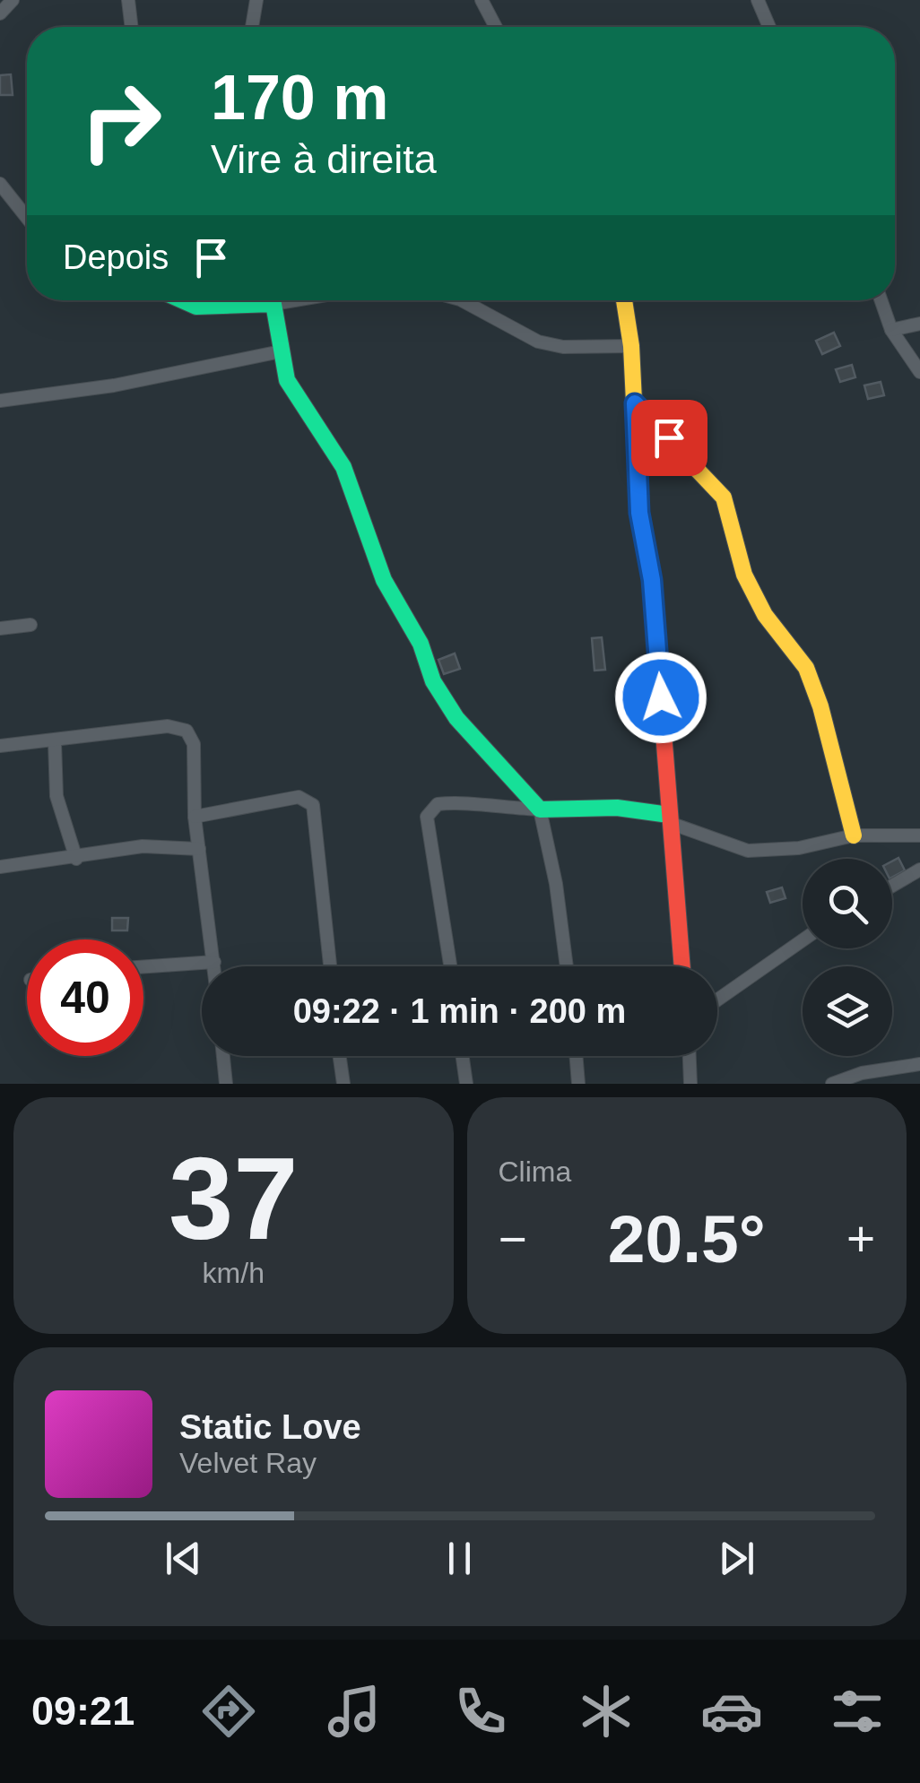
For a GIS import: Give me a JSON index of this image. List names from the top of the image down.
{
  "page": {
    "turn": ["170 m", "Vire à direita"],
    "then": "Depois",
    "limit": "40",
    "trip": "09:22 · 1 min · 200 m",
    "tile": [
      ["37", "km/h"],
      "Clima"
    ],
    "heat": ["−", "20.5°", "+"],
    "song": ["Static Love", "Velvet Ray"],
    "tabs": "09:21"
  }
}
